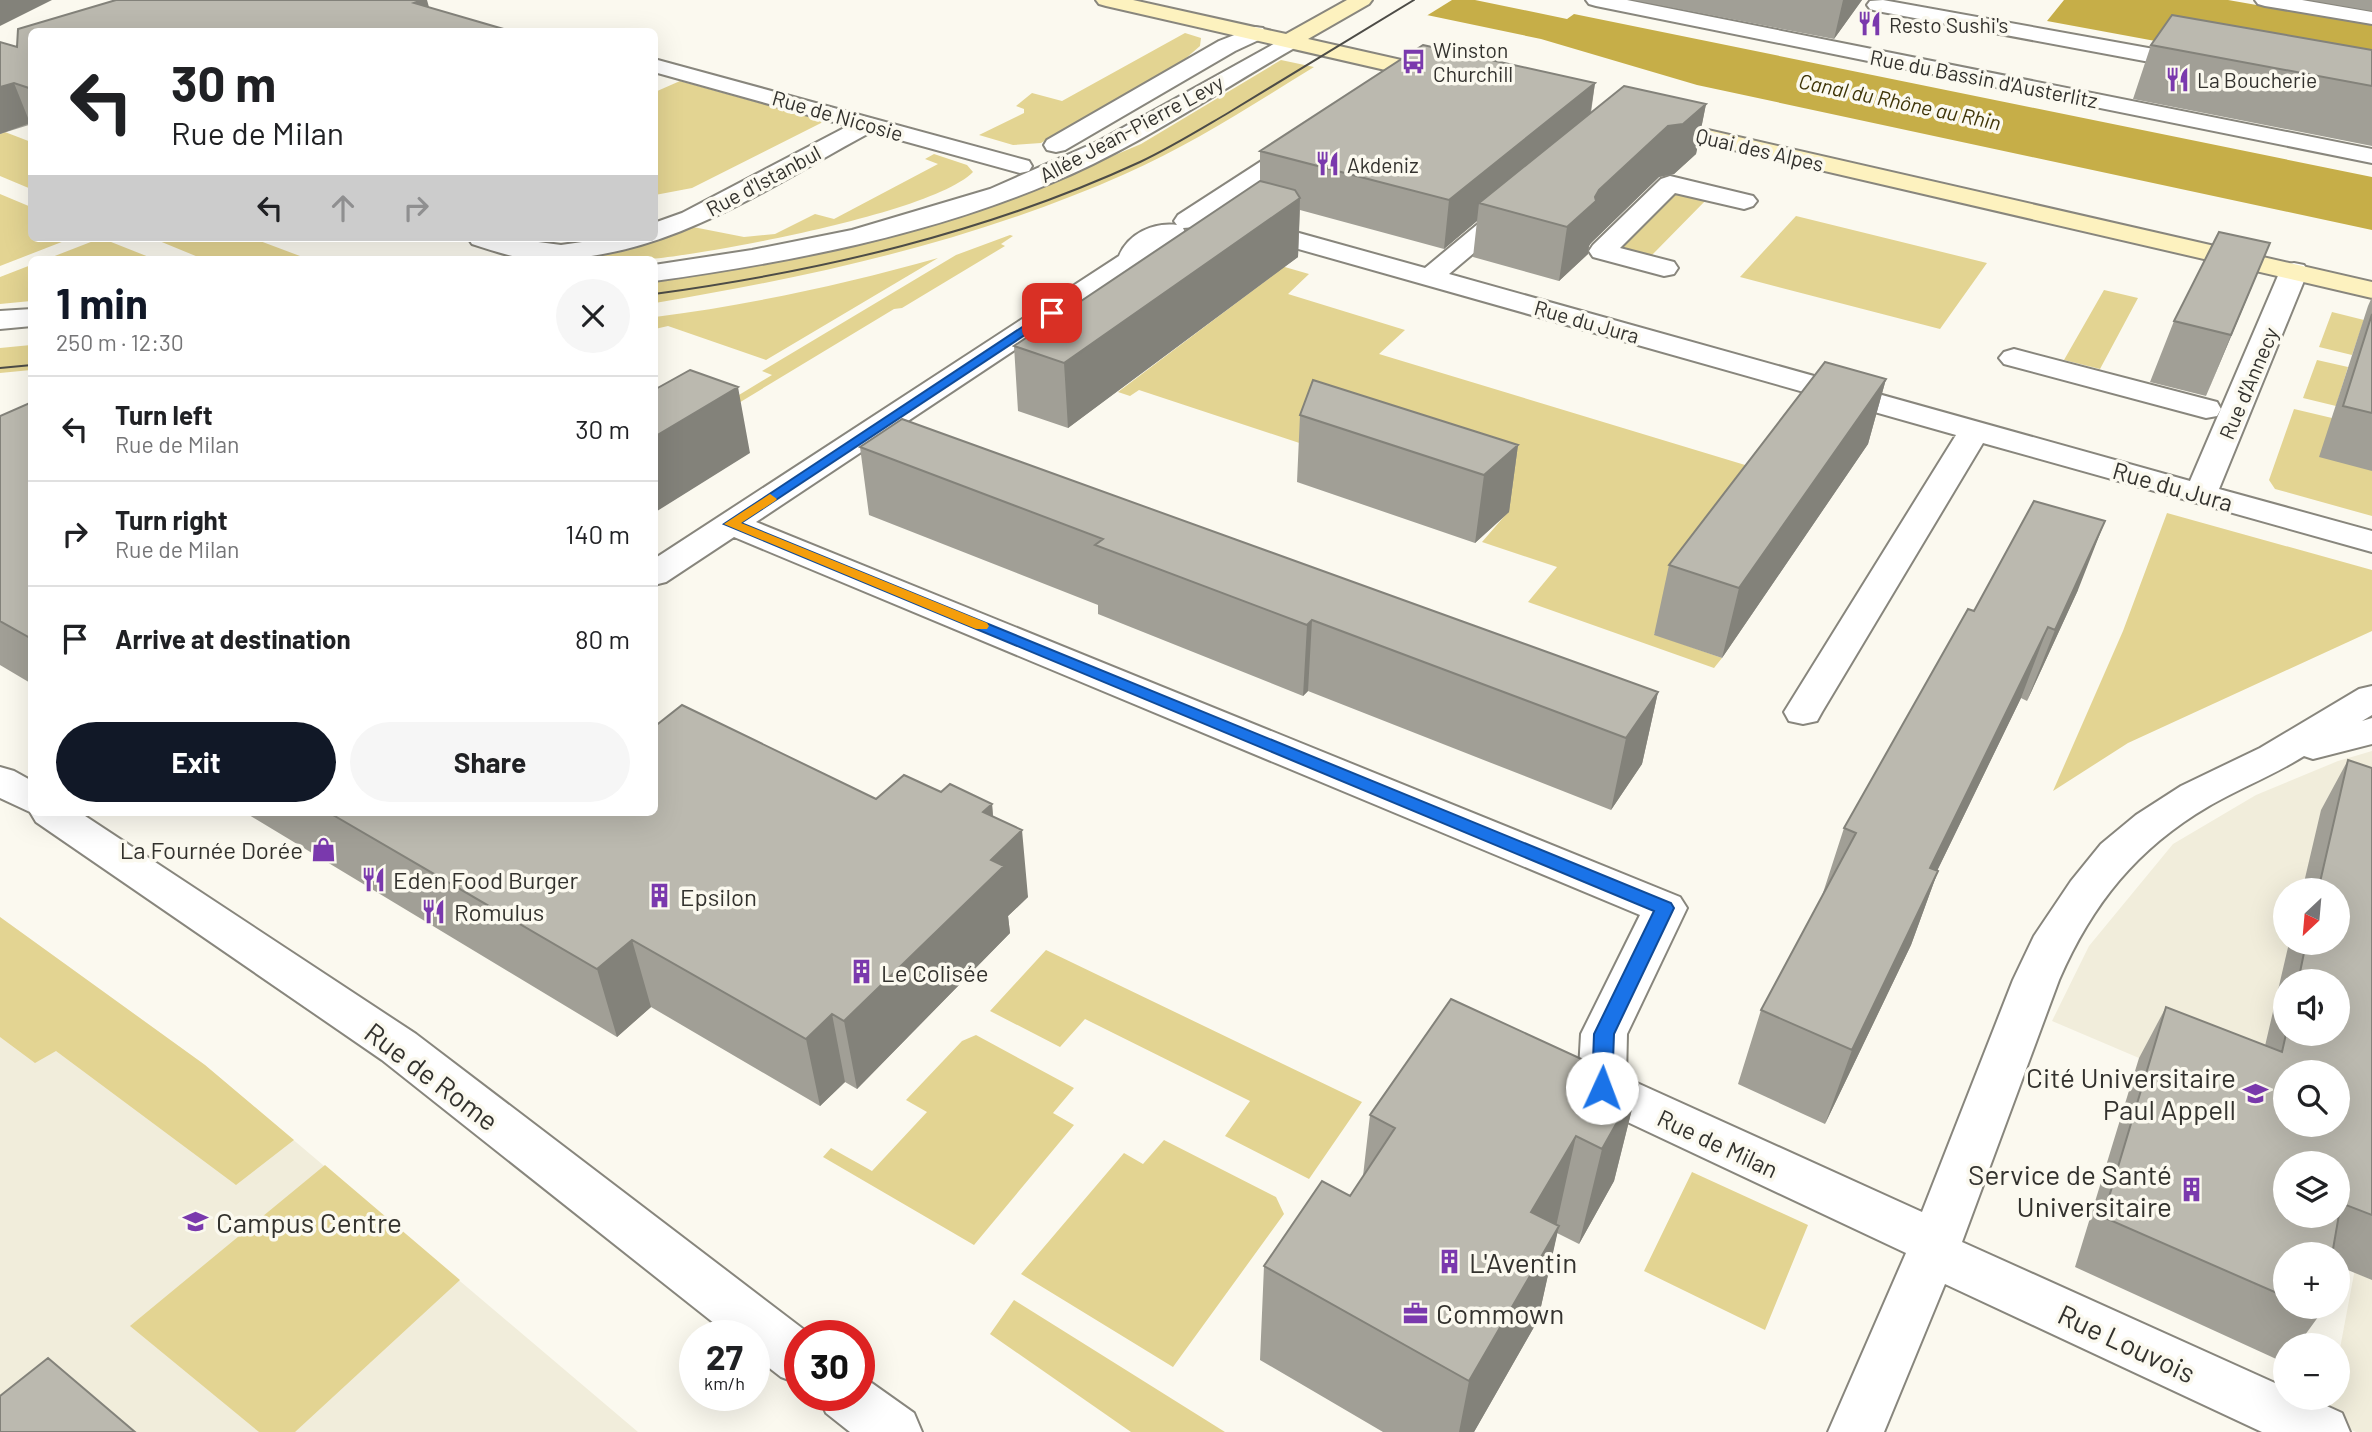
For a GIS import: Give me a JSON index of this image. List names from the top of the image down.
{
  "streets": {
    "main road": ["Quai des Alpes"],
    "street": [
      "Rue du Bassin d'Austerlitz",
      "Rue de Nicosie",
      "Allée Jean-Pierre Levy",
      "Rue d'Istanbul",
      "Rue du Jura",
      "Rue d'Annecy",
      "Rue de Rome",
      "Rue de Milan",
      "Rue Louvois"
    ]
  },
  "crossings": [
    ["Rue de Nicosie", "Allée Jean-Pierre Levy"],
    ["Rue de Nicosie", "Rue d'Istanbul"],
    ["Quai des Alpes", "Rue d'Annecy"],
    ["Rue du Jura", "Rue d'Annecy"],
    ["Rue de Milan", "Rue Louvois"]
  ],
  "water": ["Canal du Rhône au Rhin"],
  "places": {
    "restaurant": [
      "Resto Sushi's",
      "La Boucherie",
      "Akdeniz",
      "Eden Food Burger",
      "Romulus"
    ],
    "bus stop": ["Winston Churchill"],
    "shop": ["La Fournée Dorée"],
    "building": [
      "Epsilon",
      "Le Colisée",
      "Service de Santé Universitaire",
      "L'Aventin"
    ],
    "school or university": ["Cité Universitaire Paul Appell", "Campus Centre"],
    "office": ["Commown"]
  },
  "north": "bottom left",
  "page": {
    "turn": ["30 m", "Rue de Milan"],
    "heading": ["1 min", "250 m · 12:30"],
    "list": [
      {
        "name": "Turn left",
        "note": "Rue de Milan",
        "value": "30 m"
      },
      {
        "name": "Turn right",
        "note": "Rue de Milan",
        "value": "140 m"
      },
      {
        "name": "Arrive at destination",
        "value": "80 m"
      }
    ],
    "buttons": ["Exit", "Share"],
    "map_buttons": ["+", "−"],
    "speed": "27 km/h",
    "limit": "30"
  }
}
